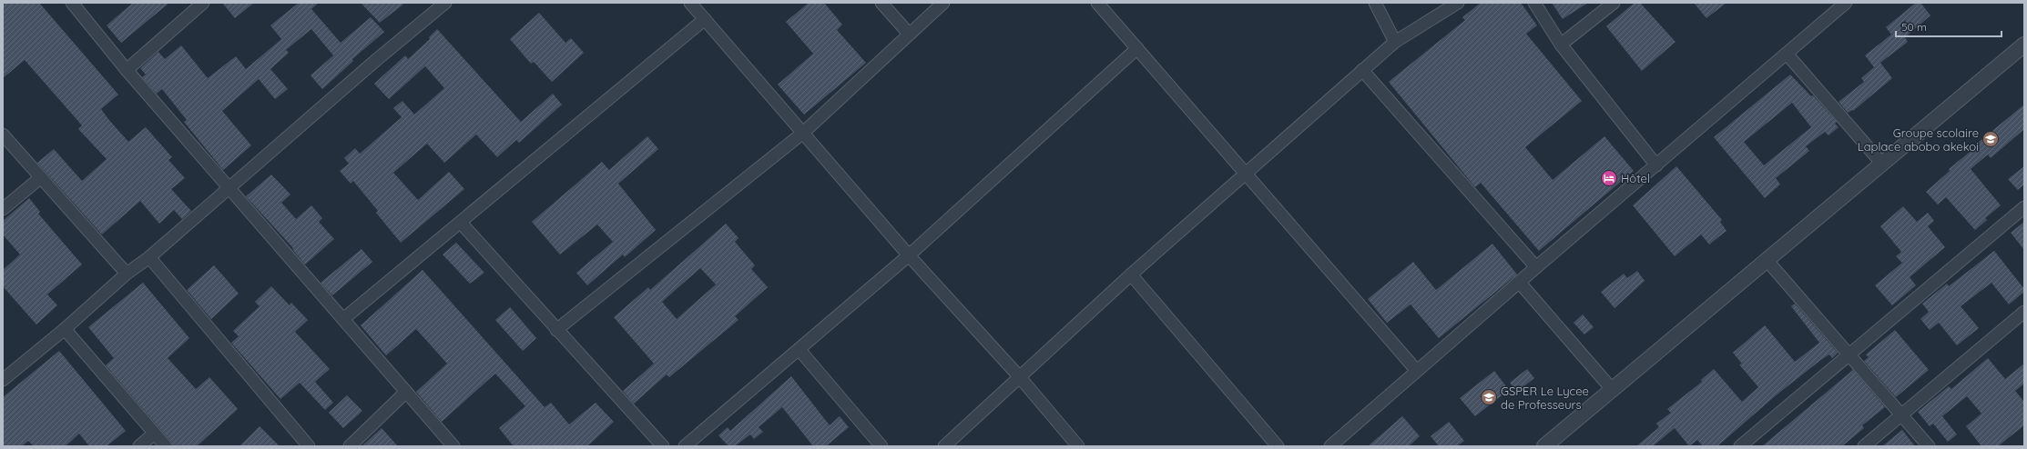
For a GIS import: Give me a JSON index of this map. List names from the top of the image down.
{
  "places": {
    "school or university": ["Groupe scolaire Laplace abobo akekoi", "GSPER Le Lycee de Professeurs"],
    "hotel": ["Hôtel"]
  },
  "scale_bar": "50 m"
}
